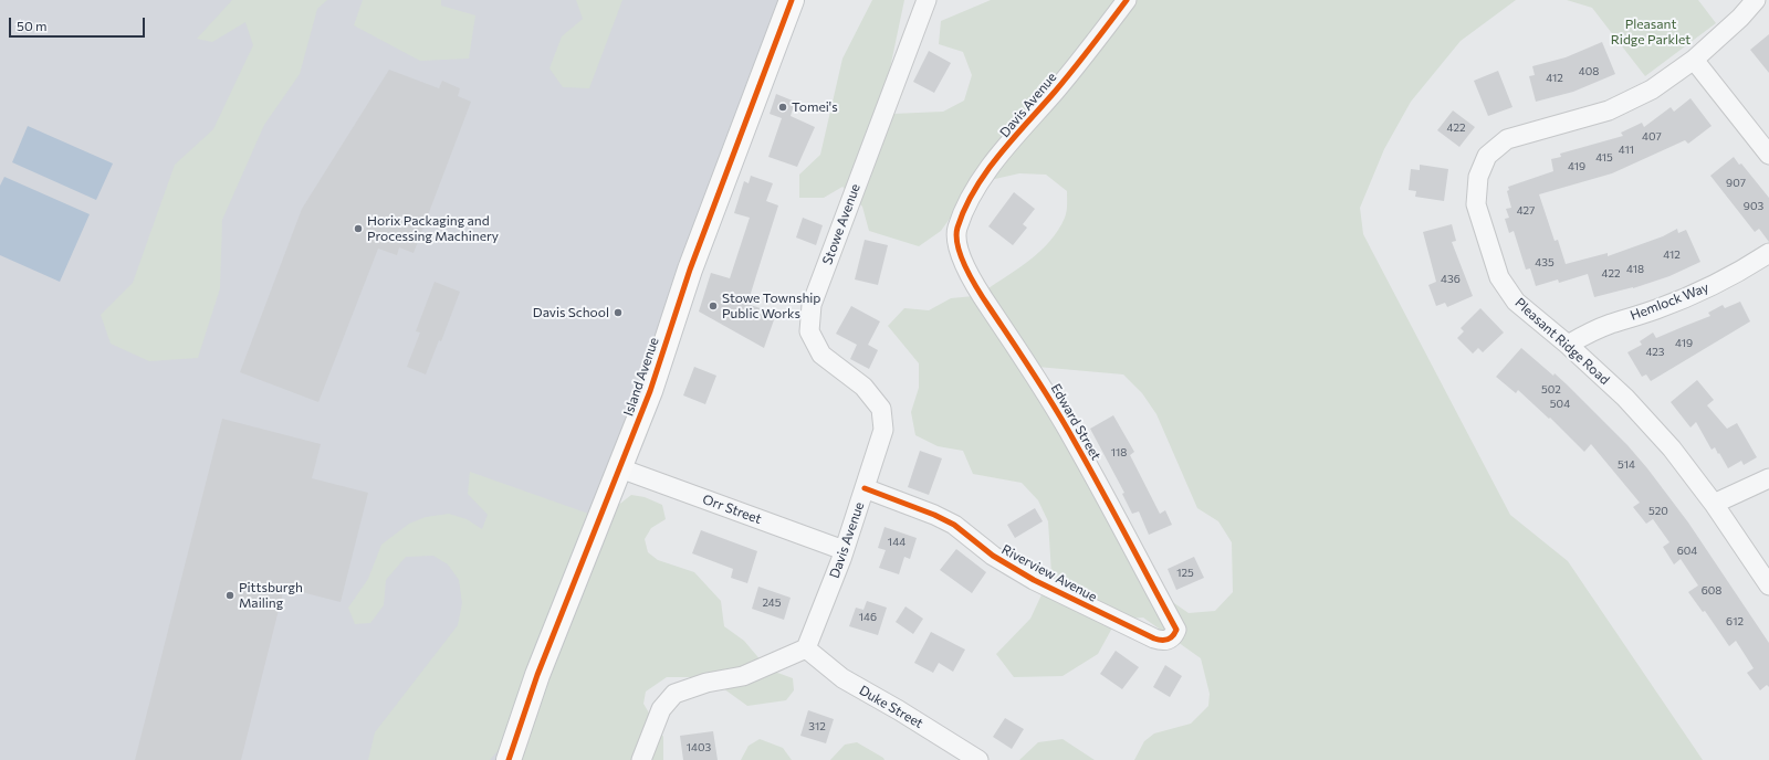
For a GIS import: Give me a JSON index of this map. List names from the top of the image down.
{
  "streets": {
    "main road": ["Island Avenue"],
    "street": [
      "Davis Avenue",
      "Stowe Avenue",
      "Hemlock Way",
      "Pleasant Ridge Road",
      "Edward Street",
      "Orr Street",
      "Riverview Avenue",
      "Duke Street"
    ]
  },
  "crossings": [
    ["Davis Avenue", "Stowe Avenue"],
    ["Davis Avenue", "Edward Street"],
    ["Davis Avenue", "Orr Street"],
    ["Davis Avenue", "Riverview Avenue"],
    ["Davis Avenue", "Duke Street"],
    ["Hemlock Way", "Pleasant Ridge Road"],
    ["Island Avenue", "Orr Street"],
    ["Edward Street", "Riverview Avenue"]
  ],
  "parks": ["Pleasant Ridge Parklet"],
  "places": [
    "Tomei's",
    "Horix Packaging and Processing Machinery",
    "Stowe Township Public Works",
    "Davis School",
    "Pittsburgh Mailing"
  ],
  "house_numbers": [
    "408",
    "412",
    "422",
    "407",
    "411",
    "415",
    "419",
    "907",
    "903",
    "427",
    "412",
    "435",
    "418",
    "422",
    "436",
    "419",
    "423",
    "502",
    "504",
    "118",
    "514",
    "520",
    "144",
    "604",
    "125",
    "608",
    "245",
    "146",
    "612",
    "312",
    "1403"
  ],
  "scale_bar": "50 m"
}
